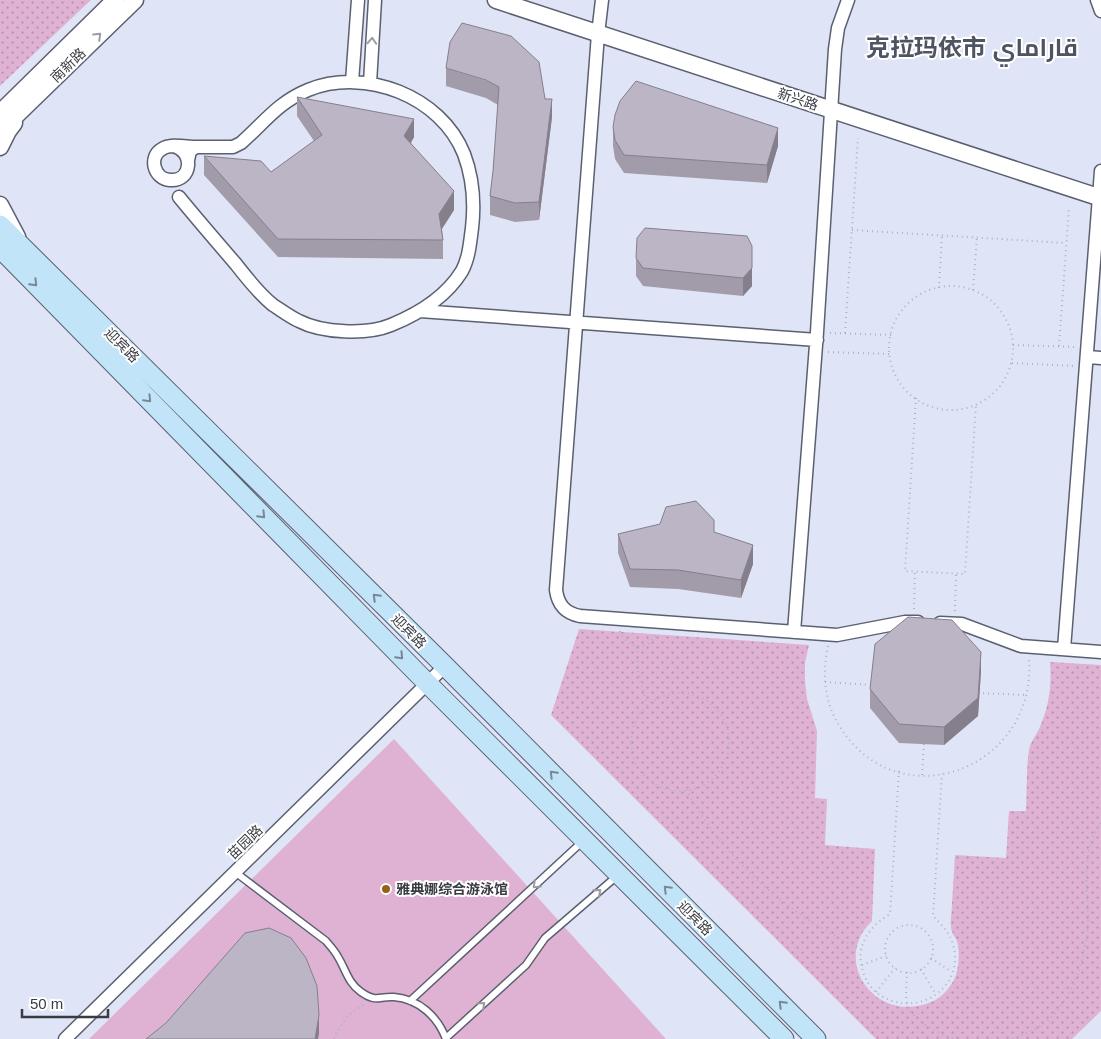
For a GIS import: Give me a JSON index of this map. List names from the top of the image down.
{
  "streets": {
    "main road": ["迎宾路"],
    "street": ["南新路", "新兴路", "苗园路"]
  },
  "crossings": [
    ["迎宾路", "苗园路"]
  ],
  "districts": ["克拉玛依市 قاراماي"],
  "places": ["雅典娜综合游泳馆"],
  "scale_bar": "50 m"
}
